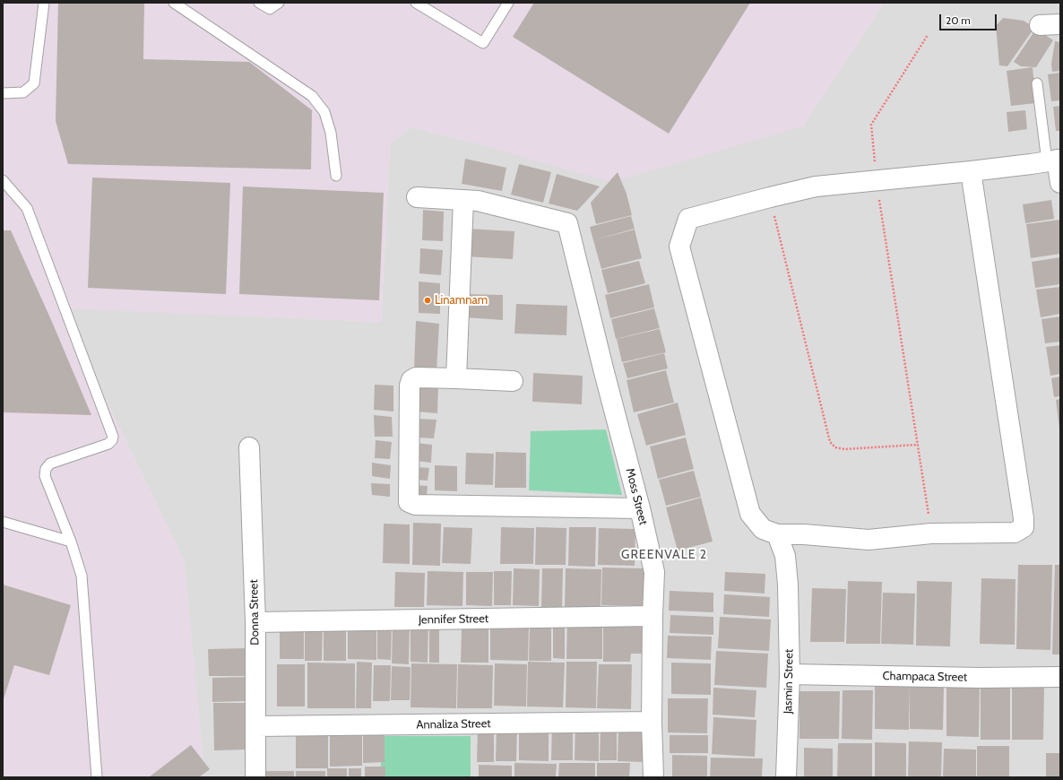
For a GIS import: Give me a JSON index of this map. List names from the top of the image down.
{
  "streets": {
    "street": [
      "Moss Street",
      "Donna Street",
      "Jennifer Street",
      "Champaca Street",
      "Jasmin Street",
      "Annaliza Street"
    ]
  },
  "crossings": [
    ["Moss Street", "Jennifer Street"],
    ["Moss Street", "Annaliza Street"],
    ["Donna Street", "Jennifer Street"],
    ["Donna Street", "Annaliza Street"],
    ["Champaca Street", "Jasmin Street"]
  ],
  "districts": ["GREENVALE 2"],
  "places": ["Linamnam"],
  "scale_bar": "20 m"
}
